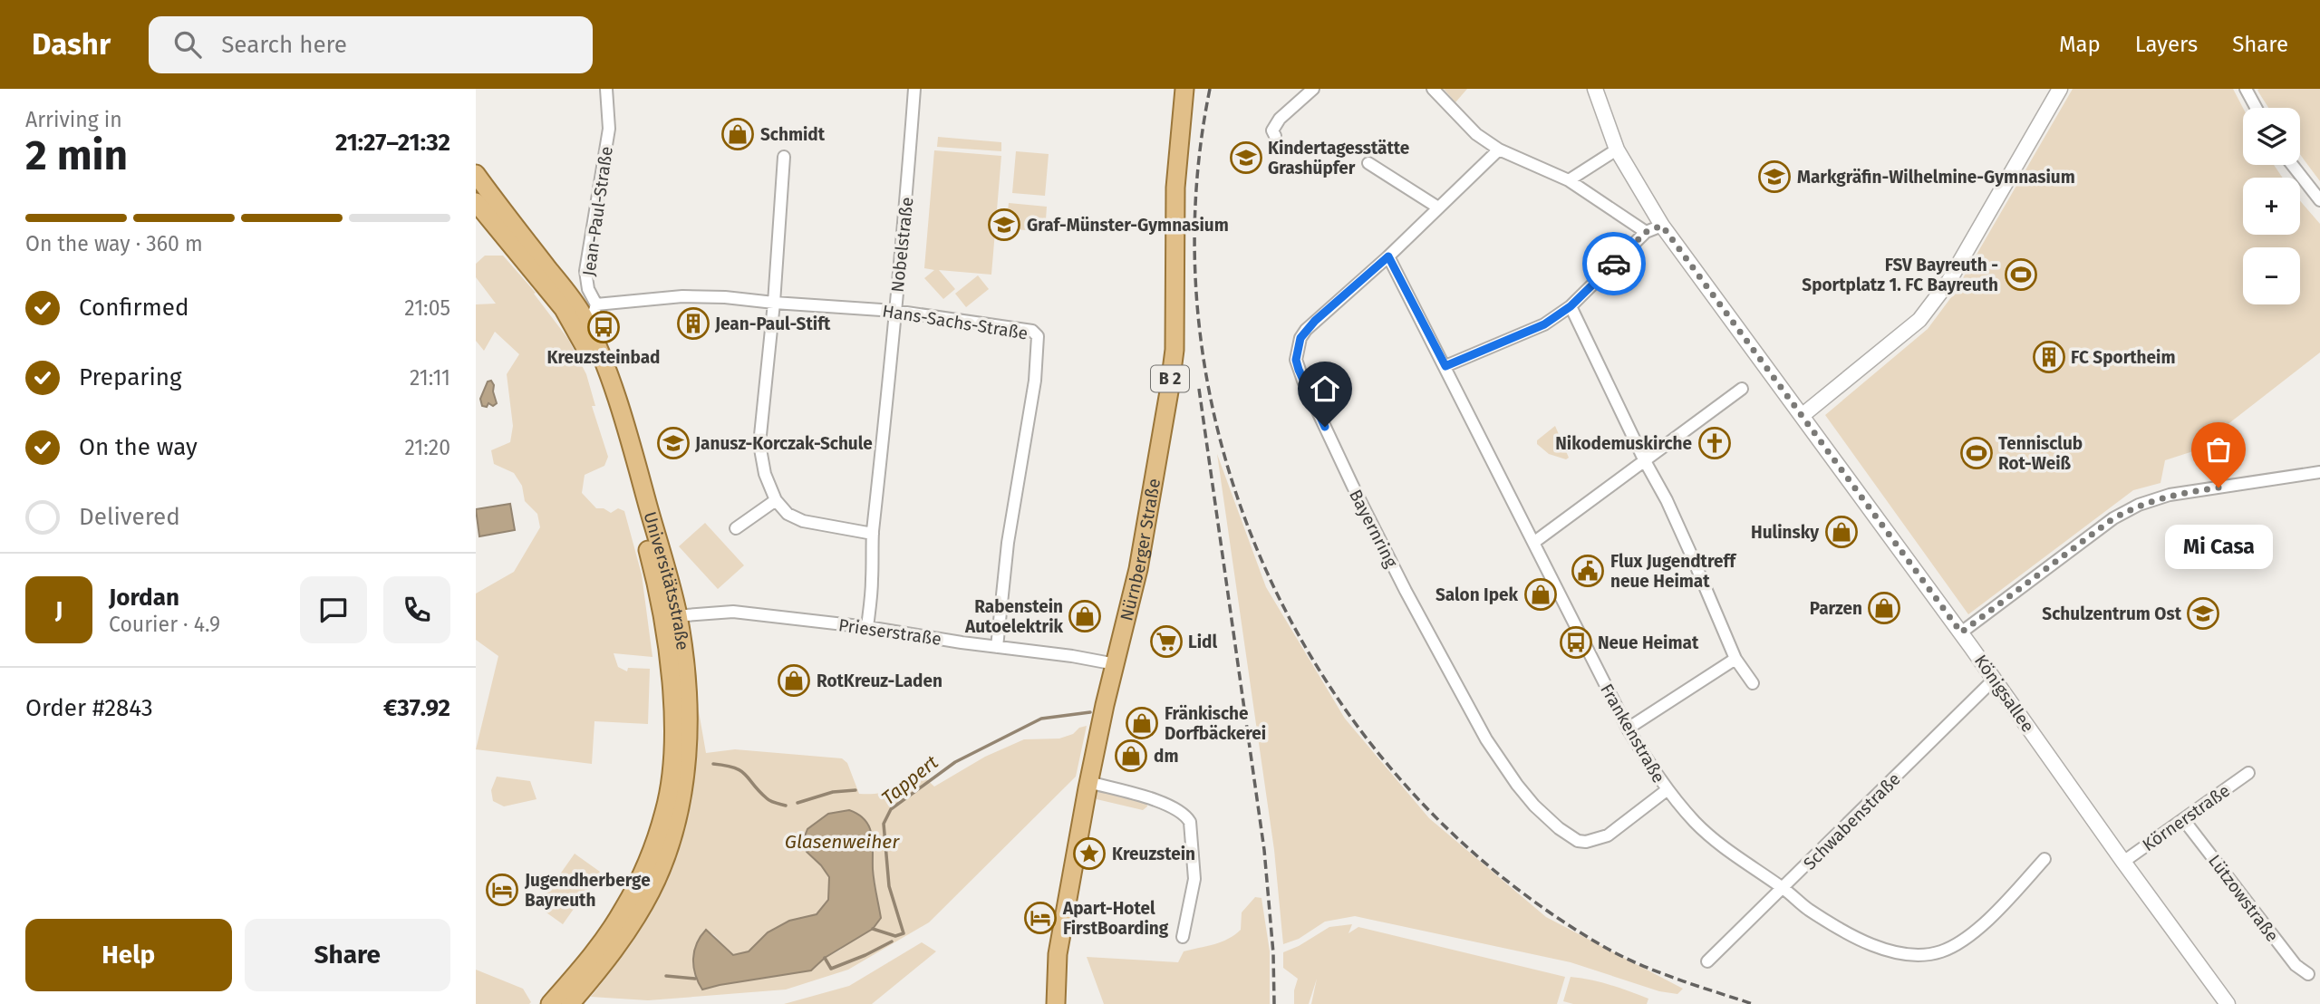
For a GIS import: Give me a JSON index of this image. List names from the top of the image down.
{
  "streets": {
    "main road": [
      "B 2",
      "Nürnberger Straße",
      "Universitätsstraße",
      "Königsallee"
    ],
    "street": [
      "Jean-Paul-Straße",
      "Nobelstraße",
      "Hans-Sachs-Straße",
      "Bayernring",
      "Prieserstraße",
      "Frankenstraße",
      "Körnerstraße",
      "Schwabenstraße",
      "Lützowstraße"
    ]
  },
  "crossings": [
    ["Jean-Paul-Straße", "Hans-Sachs-Straße"],
    ["Nobelstraße", "Hans-Sachs-Straße"],
    ["Nobelstraße", "Prieserstraße"],
    ["Hans-Sachs-Straße", "Prieserstraße"],
    ["Bayernring", "Frankenstraße"],
    ["Nürnberger Straße", "Prieserstraße"],
    ["Universitätsstraße", "Prieserstraße"],
    ["Königsallee", "Körnerstraße"],
    ["Königsallee", "Schwabenstraße"],
    ["Frankenstraße", "Schwabenstraße"],
    ["Körnerstraße", "Lützowstraße"]
  ],
  "water": ["Tappert", "Glasenweiher"],
  "places": {
    "shop": [
      "Schmidt",
      "Hulinsky",
      "Salon Ipek",
      "Parzen",
      "Rabenstein Autoelektrik",
      "RotKreuz-Laden",
      "Fränkische Dorfbäckerei",
      "dm"
    ],
    "school or university": [
      "Kindertagesstätte Grashüpfer",
      "Markgräfin-Wilhelmine-Gymnasium",
      "Graf-Münster-Gymnasium",
      "Janusz-Korczak-Schule",
      "Schulzentrum Ost"
    ],
    "sports": ["FSV Bayreuth - Sportplatz 1. FC Bayreuth", "Tennisclub Rot-Weiß"],
    "building": ["Jean-Paul-Stift", "FC Sportheim"],
    "bus stop": ["Kreuzsteinbad", "Neue Heimat"],
    "church": ["Nikodemuskirche"],
    "other": ["Mi Casa"],
    "public building": ["Flux Jugendtreff neue Heimat"],
    "supermarket": ["Lidl"],
    "place": ["Kreuzstein"],
    "hotel": ["Jugendherberge Bayreuth", "Apart-Hotel FirstBoarding"]
  },
  "page": {
    "header": "Dashr",
    "search": "Search here",
    "nav": ["Map", "Layers", "Share"],
    "heading": ["2 min", "Arriving in", "21:27–21:32"],
    "panel": [
      "Jordan",
      "Courier · 4.9",
      "Order #2843",
      "€37.92"
    ],
    "map_buttons": ["+", "−"],
    "bar": "On the way · 360 m",
    "list": [
      ["Confirmed", "21:05"],
      ["Preparing", "21:11"],
      ["On the way", "21:20"],
      "Delivered"
    ],
    "bubble": "Mi Casa",
    "round": "J",
    "buttons": ["Help", "Share"]
  }
}
